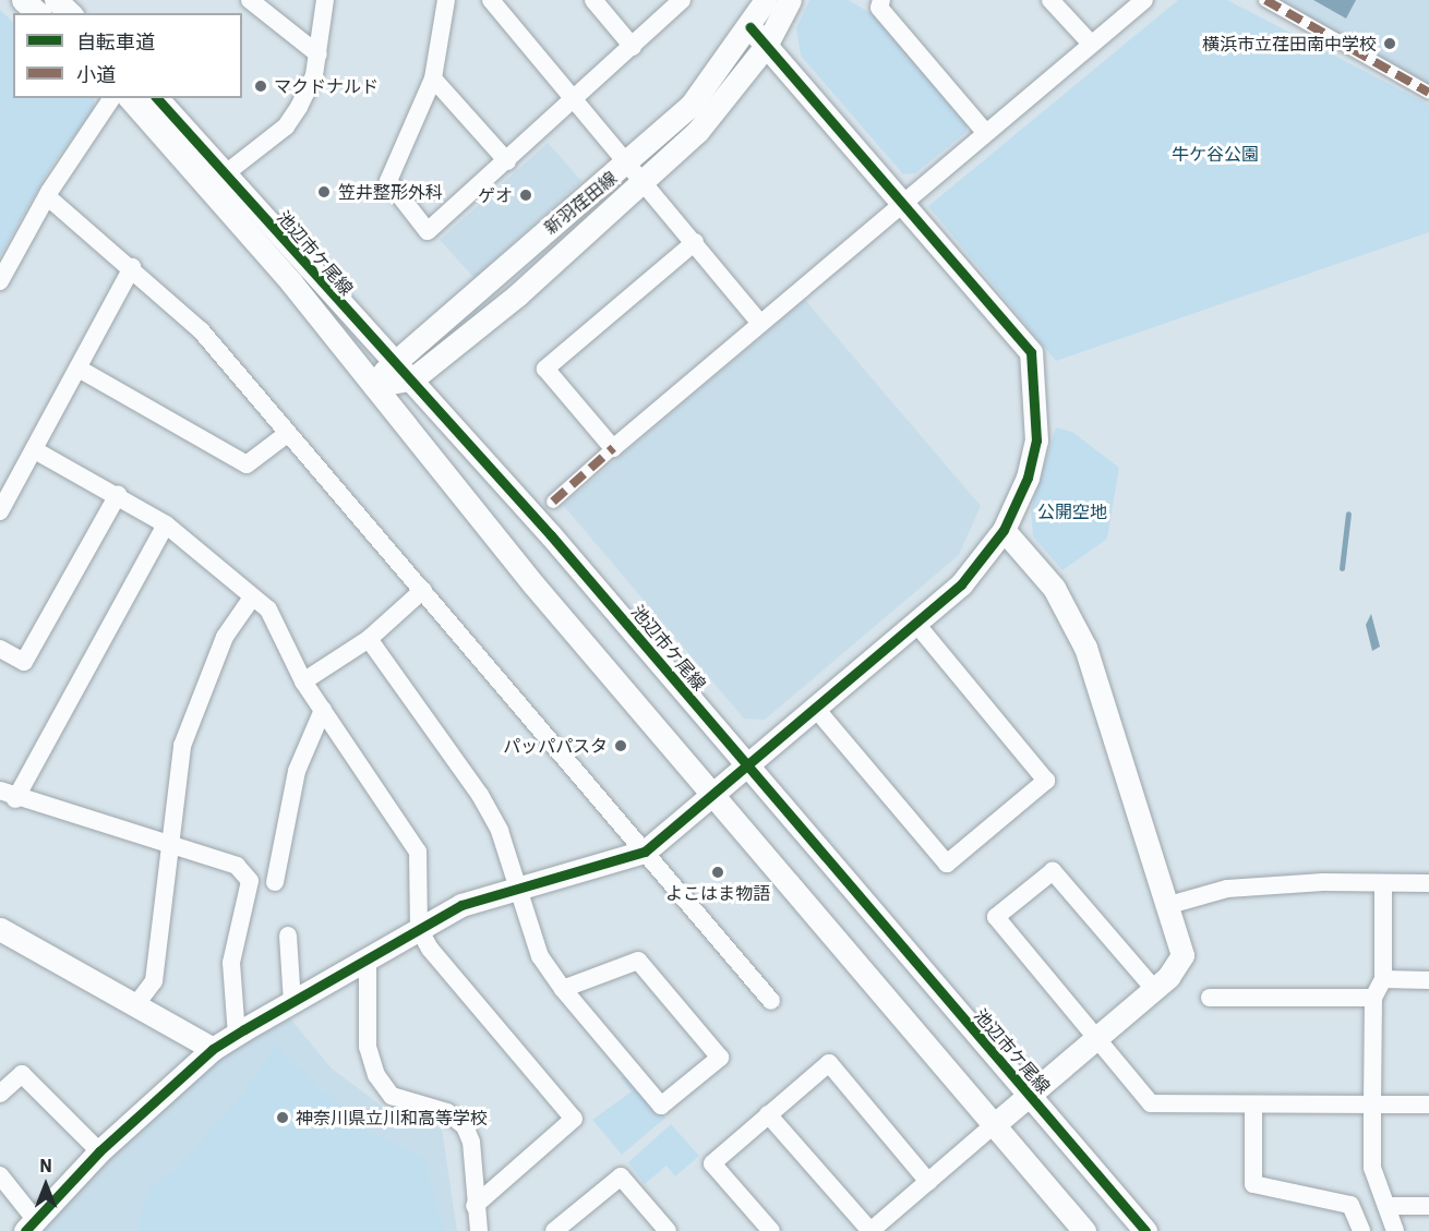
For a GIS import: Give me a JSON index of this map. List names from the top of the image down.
{
  "streets": {
    "street": ["新羽荏田線", "池辺市ケ尾線"]
  },
  "crossings": [
    ["新羽荏田線", "池辺市ケ尾線"]
  ],
  "parks": ["牛ケ谷公園", "公開空地"],
  "places": [
    "横浜市立荏田南中学校",
    "マクドナルド",
    "笠井整形外科",
    "ゲオ",
    "パッパパスタ",
    "よこはま物語",
    "神奈川県立川和高等学校"
  ],
  "legend": ["自転車道", "小道"],
  "north": "top"
}
